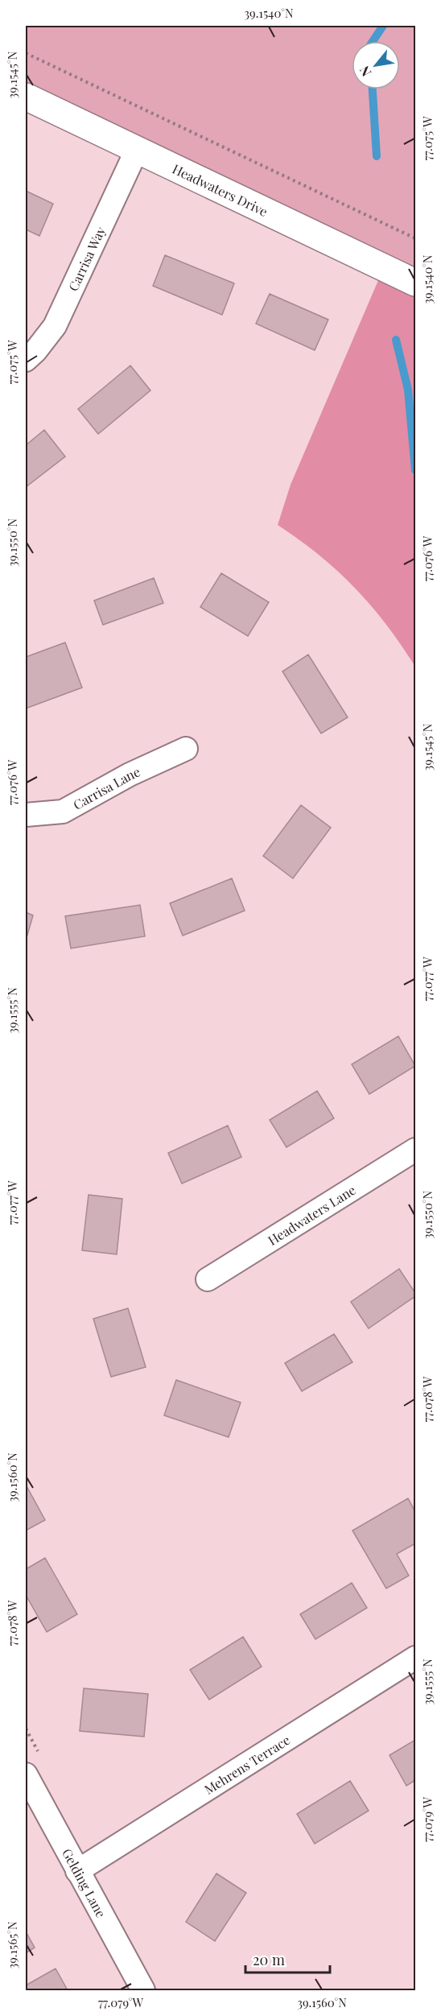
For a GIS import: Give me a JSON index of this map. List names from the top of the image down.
{
  "streets": {
    "street": [
      "Headwaters Drive",
      "Carrisa Way",
      "Carrisa Lane",
      "Headwaters Lane",
      "Mehrens Terrace",
      "Gelding Lane"
    ]
  },
  "crossings": [
    ["Headwaters Drive", "Carrisa Way"],
    ["Mehrens Terrace", "Gelding Lane"]
  ],
  "scale_bar": "20 m",
  "north": "bottom left",
  "coordinates": [
    "39.1540°N",
    "39.1545°N",
    "77.075°W",
    "39.1550°N",
    "77.076°W",
    "77.077°W",
    "39.1555°N",
    "77.078°W",
    "39.1560°N",
    "77.079°W",
    "39.1565°N"
  ]
}
